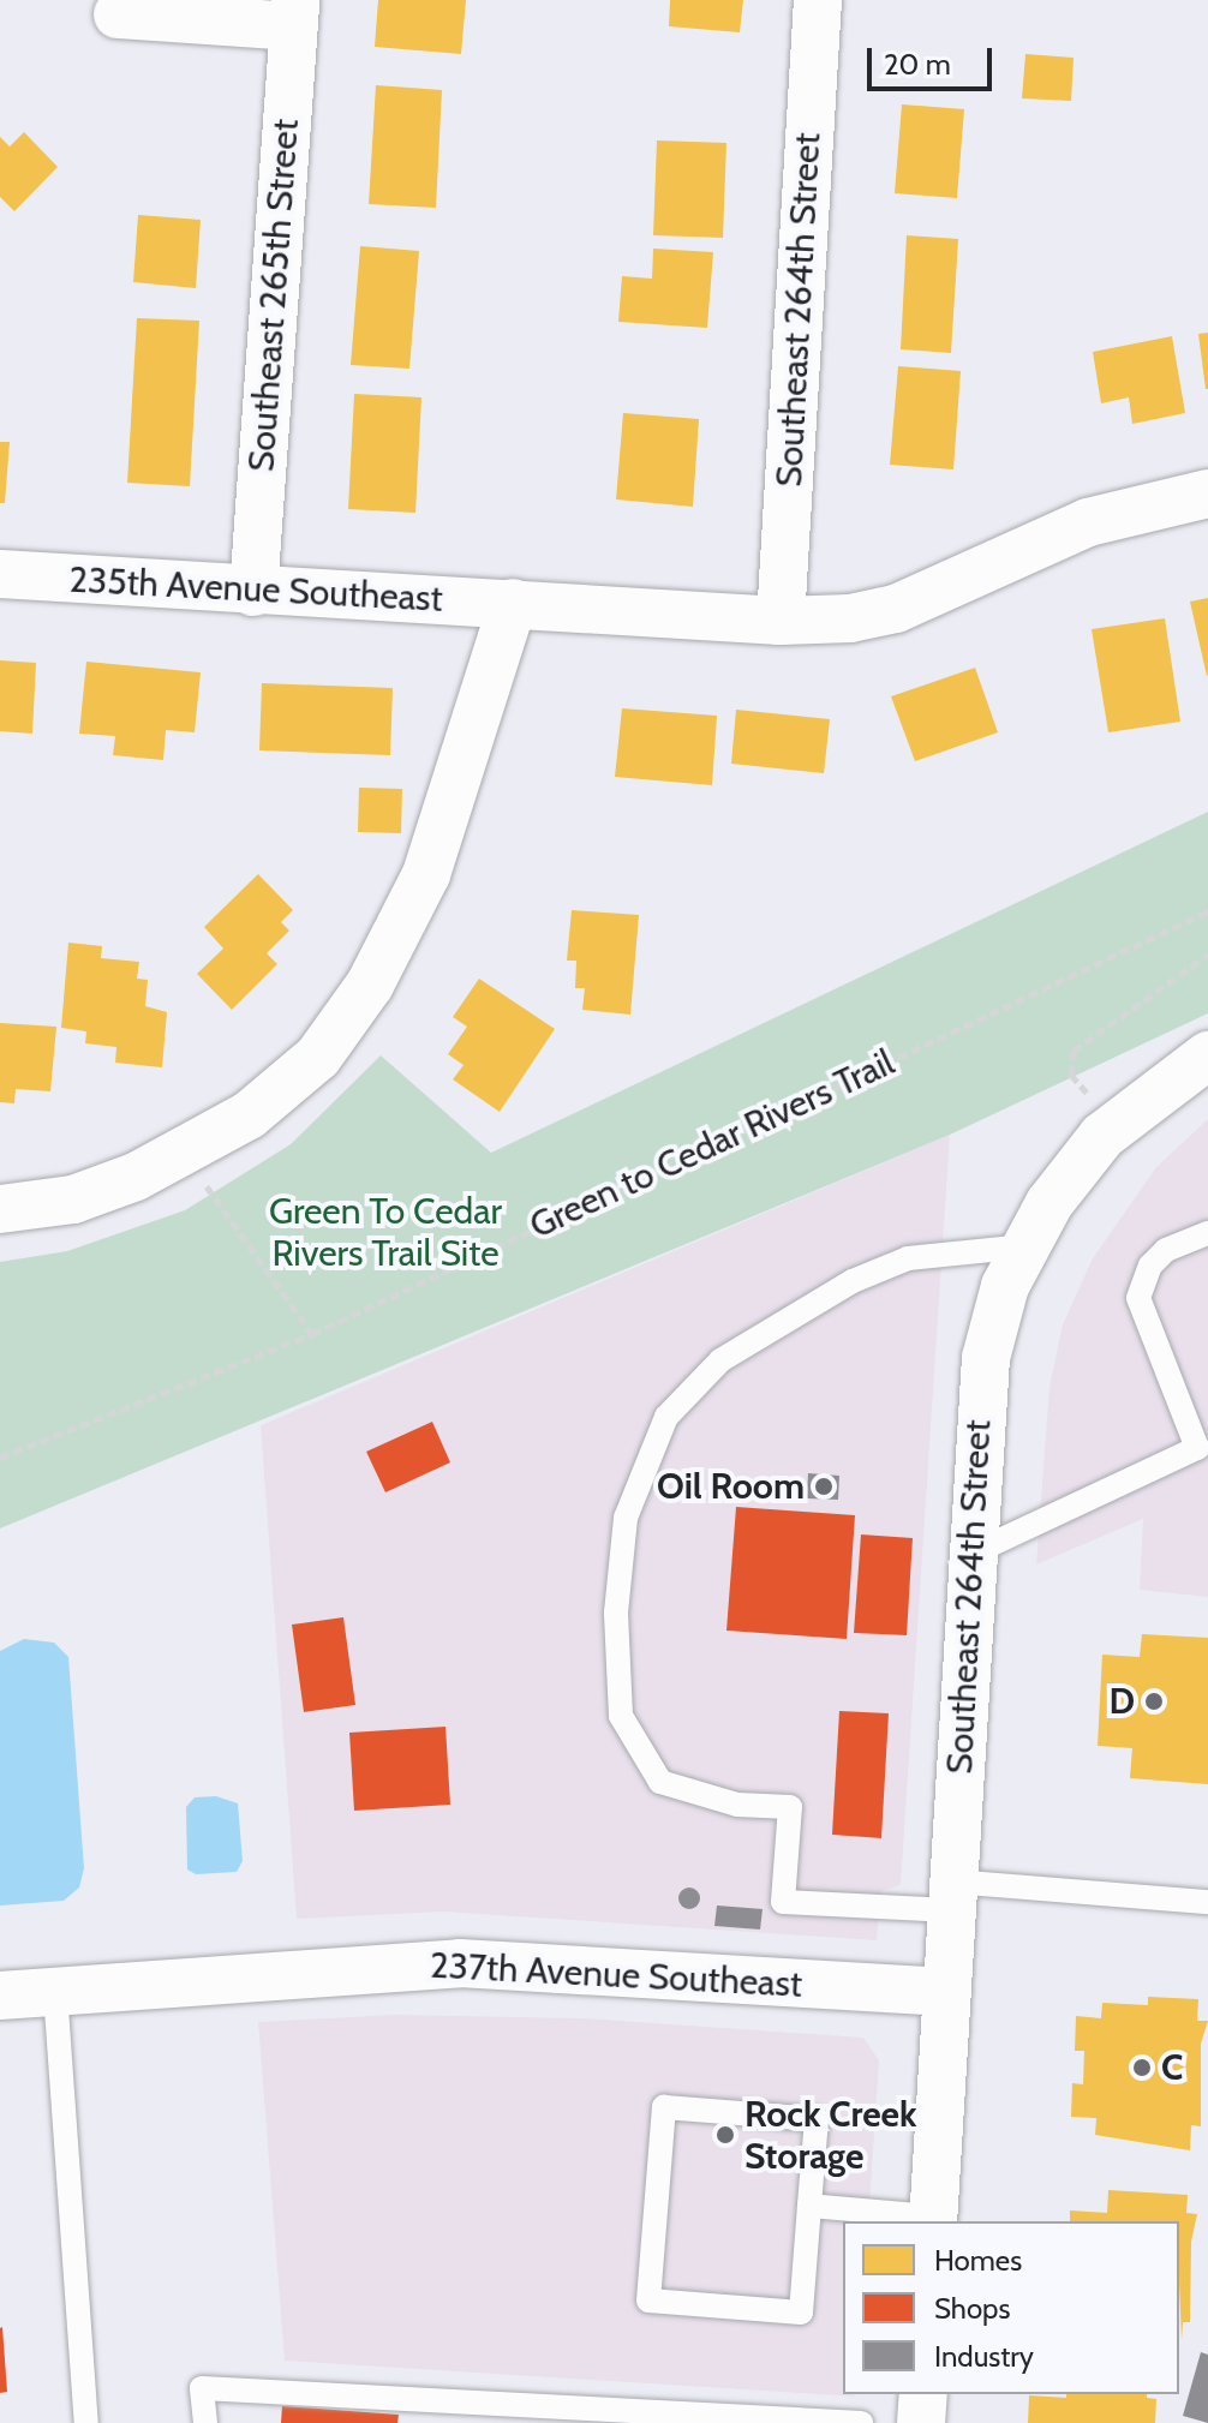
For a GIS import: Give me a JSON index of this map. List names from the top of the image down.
{
  "streets": {
    "street": [
      "Southeast 265th Street",
      "Southeast 264th Street",
      "235th Avenue Southeast",
      "237th Avenue Southeast"
    ],
    "path": ["Green to Cedar Rivers Trail"]
  },
  "crossings": [
    ["Southeast 265th Street", "235th Avenue Southeast"],
    ["Southeast 264th Street", "235th Avenue Southeast"],
    ["Southeast 264th Street", "237th Avenue Southeast"]
  ],
  "parks": ["Green To Cedar Rivers Trail Site"],
  "places": [
    "Oil Room",
    "D",
    "C",
    "Rock Creek Storage"
  ],
  "legend": ["Homes", "Shops", "Industry"],
  "scale_bar": "20 m"
}
